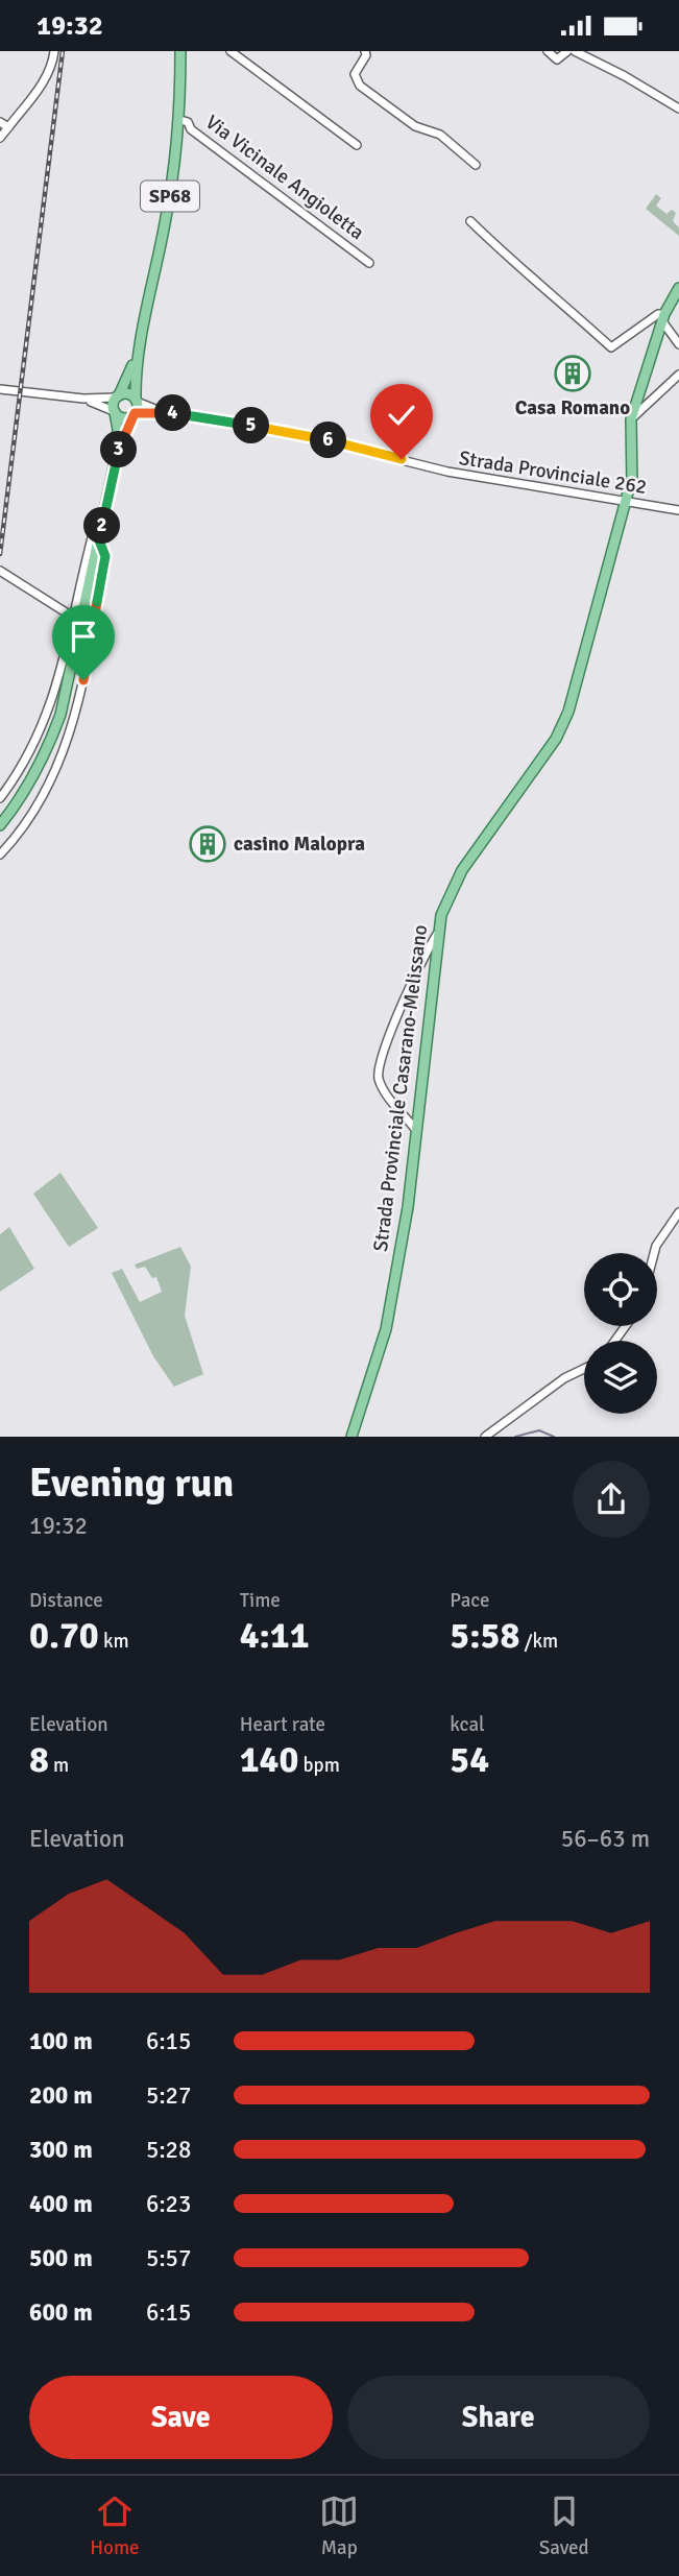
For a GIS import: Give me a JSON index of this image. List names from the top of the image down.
{
  "streets": {
    "main road": ["SP68", "Strada Provinciale Casarano-Melissano"],
    "street": ["Via Vicinale Angioletta", "Strada Provinciale 262"]
  },
  "crossings": [
    ["Via Vicinale Angioletta", "SP68"],
    ["Strada Provinciale 262", "Strada Provinciale Casarano-Melissano"]
  ],
  "places": {
    "building": ["Casa Romano", "casino Malopra"]
  },
  "page": {
    "status": "19:32",
    "pins": [
      "4",
      "5",
      "6",
      "3",
      "2"
    ],
    "heading": ["Evening run", "19:32"],
    "stats": [
      ["Distance", "0.70 km"],
      ["Time", "4:11"],
      ["Pace", "5:58 /km"],
      ["Elevation", "8 m"],
      ["Heart rate", "140 bpm"],
      ["kcal", "54"]
    ],
    "chart": ["Elevation", "56–63 m"],
    "list": [
      {
        "name": "100 m",
        "note": "6:15"
      },
      {
        "name": "200 m",
        "note": "5:27"
      },
      {
        "name": "300 m",
        "note": "5:28"
      },
      {
        "name": "400 m",
        "note": "6:23"
      },
      {
        "name": "500 m",
        "note": "5:57"
      },
      {
        "name": "600 m",
        "note": "6:15"
      }
    ],
    "buttons": ["Save", "Share"],
    "tabs": ["Home", "Map", "Saved"]
  }
}
